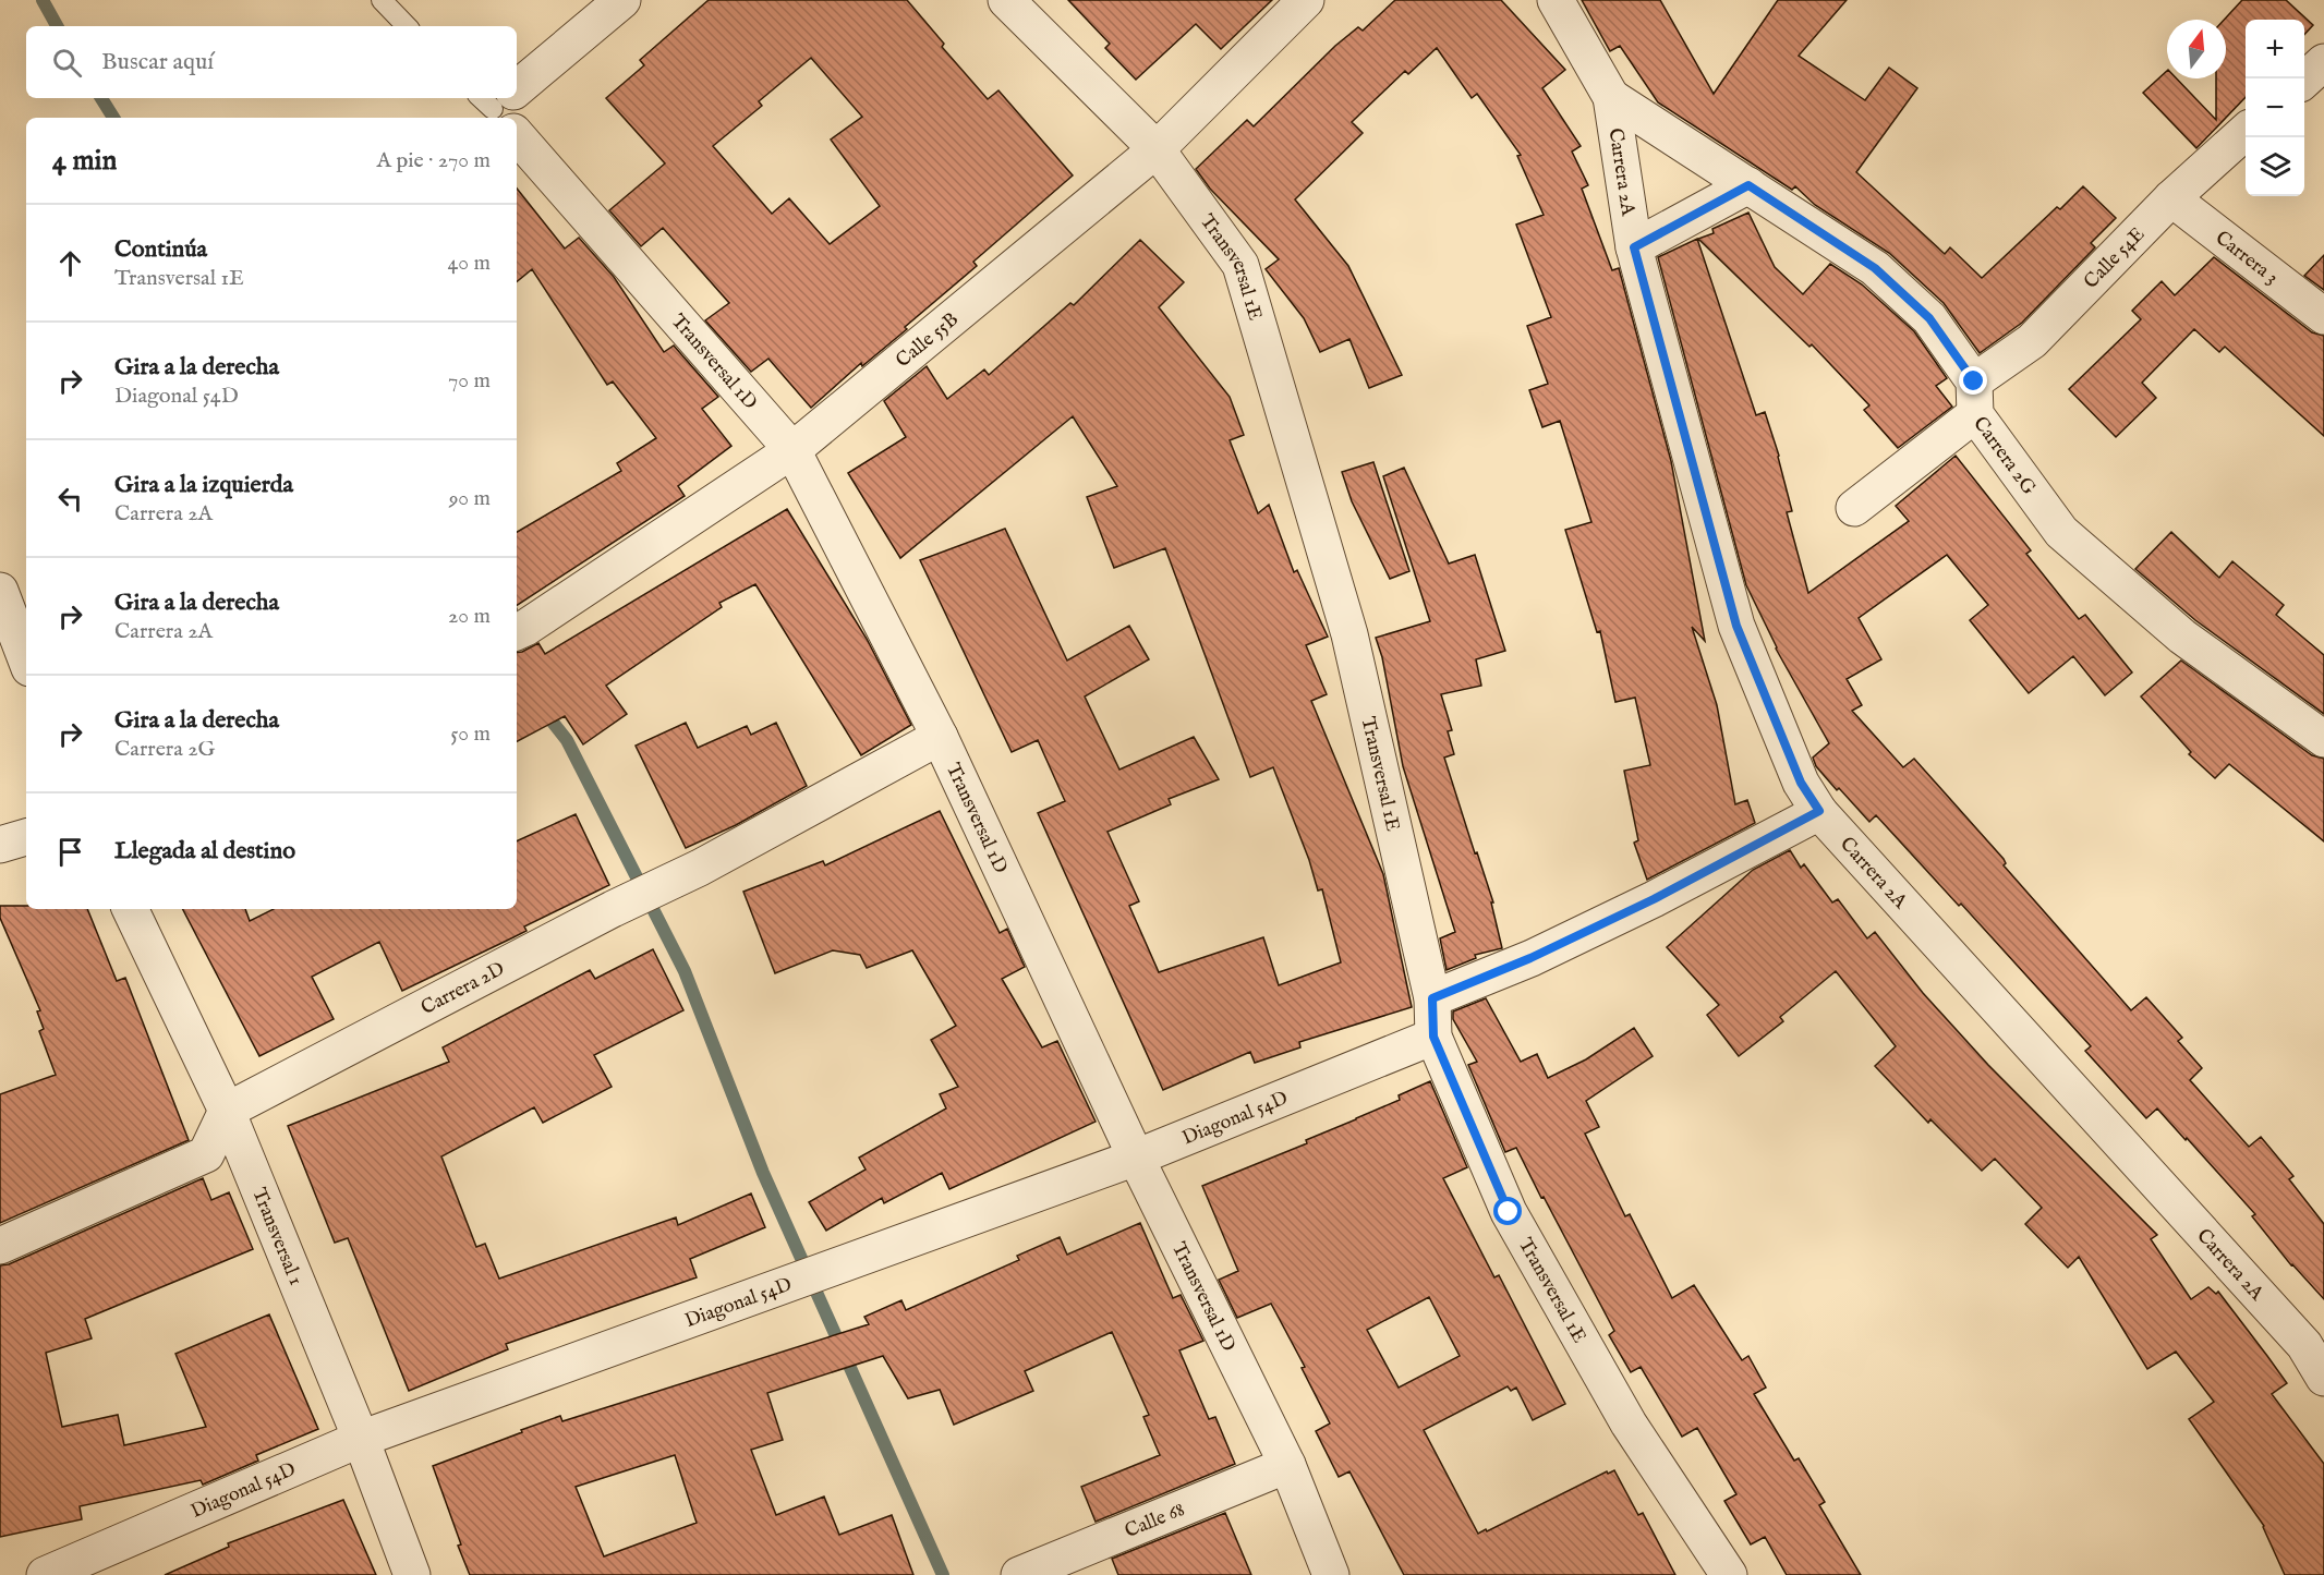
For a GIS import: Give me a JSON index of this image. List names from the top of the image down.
{
  "streets": {
    "street": [
      "Carrera 2A",
      "Calle 54E",
      "Carrera 3",
      "Transversal 1E",
      "Calle 55B",
      "Transversal 1D",
      "Carrera 2G",
      "Carrera 2D",
      "Diagonal 54D",
      "Transversal 1",
      "Calle 68"
    ]
  },
  "crossings": [
    ["Carrera 2A", "Carrera 2G"],
    ["Calle 54E", "Carrera 3"],
    ["Calle 54E", "Carrera 2G"],
    ["Transversal 1E", "Calle 55B"],
    ["Transversal 1E", "Diagonal 54D"],
    ["Calle 55B", "Transversal 1D"],
    ["Transversal 1D", "Carrera 2D"],
    ["Transversal 1D", "Diagonal 54D"],
    ["Transversal 1D", "Calle 68"],
    ["Carrera 2D", "Transversal 1"],
    ["Diagonal 54D", "Transversal 1"]
  ],
  "north": "top",
  "page": {
    "map_buttons": ["+", "−"],
    "search": "Buscar aquí",
    "heading": ["4 min", "A pie · 270 m"],
    "list": [
      ["Continúa", "Transversal 1E", "40 m"],
      ["Gira a la derecha", "Diagonal 54D", "70 m"],
      ["Gira a la izquierda", "Carrera 2A", "90 m"],
      ["Gira a la derecha", "Carrera 2A", "20 m"],
      ["Gira a la derecha", "Carrera 2G", "50 m"],
      "Llegada al destino"
    ]
  }
}
